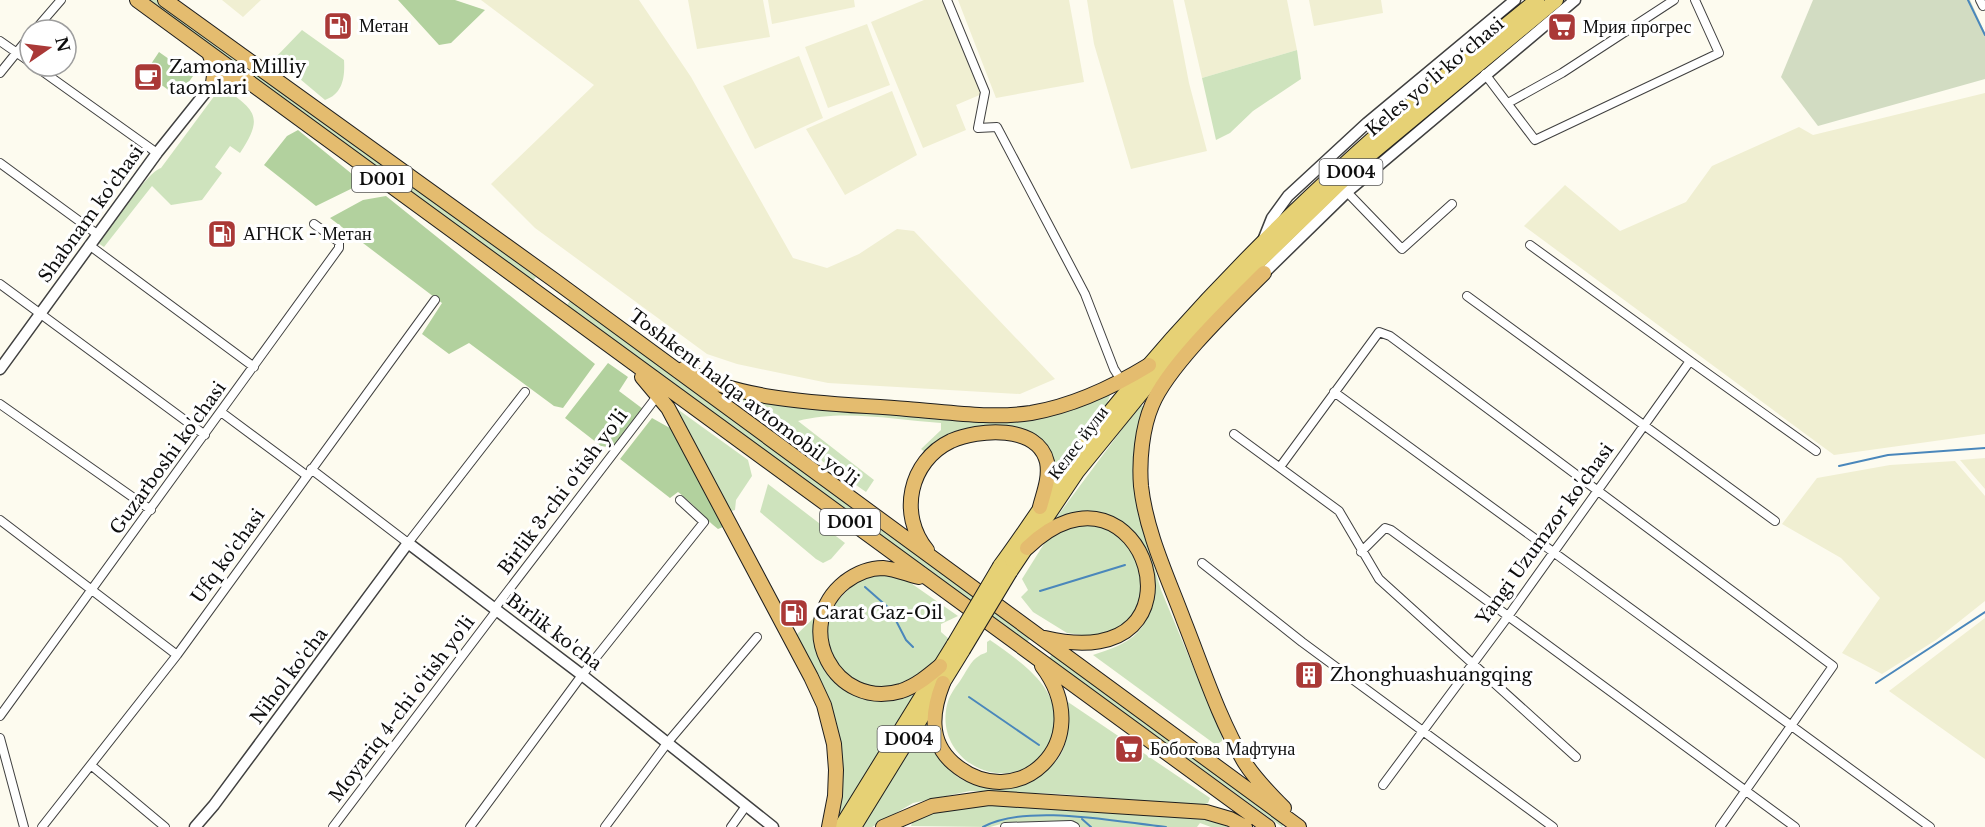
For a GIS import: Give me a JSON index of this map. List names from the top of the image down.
{
  "streets": {
    "highway": ["D001", "Toshkent halqa avtomobil yo'li"],
    "main road": ["Keles yoʻli koʻchasi", "D004", "Келес йули"],
    "street": [
      "Shabnam ko'chasi",
      "Guzarboshi ko'chasi",
      "Birlik 3-chi o'tish yo'li",
      "Yangi Uzumzor ko'chasi",
      "Ufq ko'chasi",
      "Birlik ko'cha",
      "Nihol ko'cha",
      "Moyariq 4-chi o'tish yo'li"
    ]
  },
  "crossings": [
    ["Keles yoʻli koʻchasi", "Келес йули"],
    ["D004", "Келес йули"],
    ["Guzarboshi ko'chasi", "Birlik ko'cha"],
    ["Birlik 3-chi o'tish yo'li", "Birlik ko'cha"],
    ["Birlik 3-chi o'tish yo'li", "Moyariq 4-chi o'tish yo'li"],
    ["Ufq ko'chasi", "Birlik ko'cha"],
    ["Birlik ko'cha", "Nihol ko'cha"],
    ["Birlik ko'cha", "Moyariq 4-chi o'tish yo'li"]
  ],
  "places": {
    "fuel station": ["Метан", "АГНСК - Метан", "Carat Gaz-Oil"],
    "supermarket": ["Мрия прогрес", "Боботова Мафтуна"],
    "cafe": ["Zamona Milliy taomlari"],
    "building": ["Zhonghuashuangqing"]
  },
  "north": "right"
}
